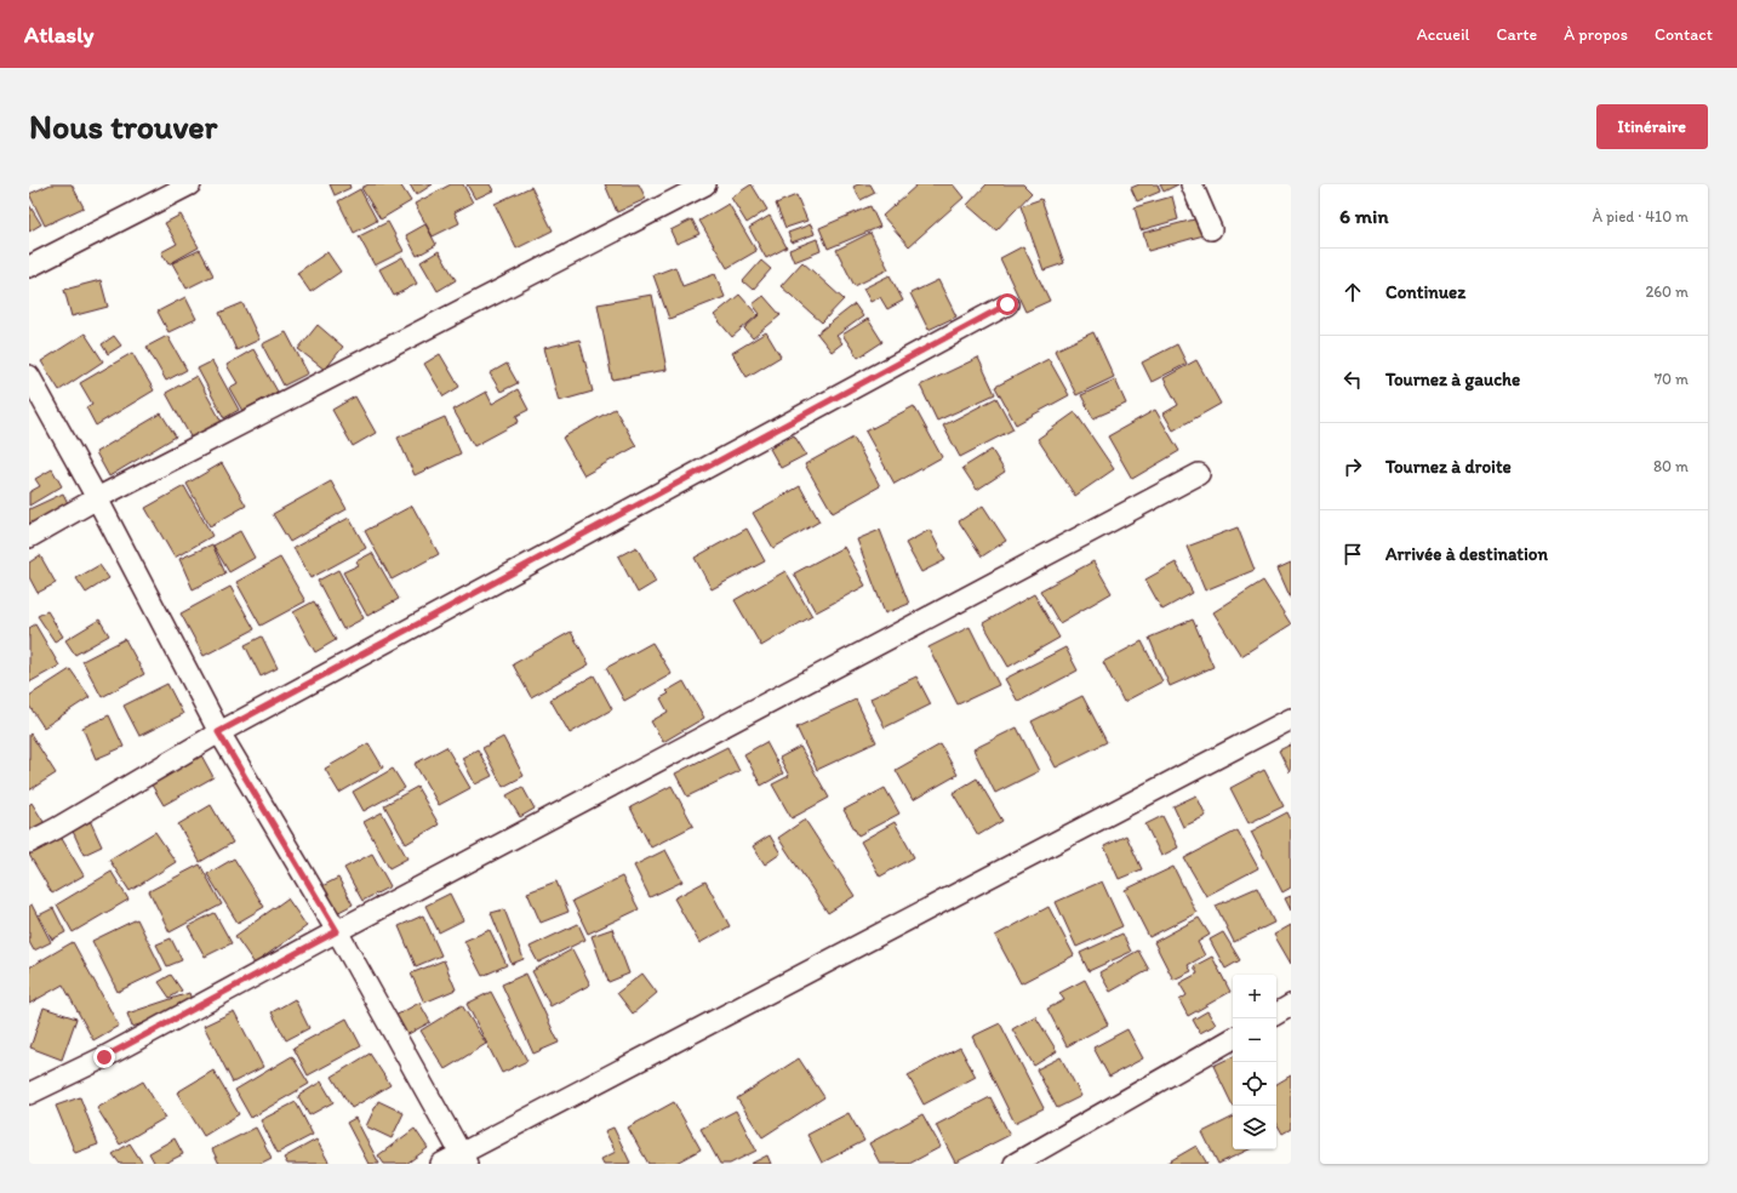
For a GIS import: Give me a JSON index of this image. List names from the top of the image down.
{
  "page": {
    "header": "Atlasly",
    "nav": [
      "Accueil",
      "Carte",
      "À propos",
      "Contact"
    ],
    "buttons": "Itinéraire",
    "title": "Nous trouver",
    "heading": ["6 min", "À pied · 410 m"],
    "list": [
      ["Continuez", "260 m"],
      ["Tournez à gauche", "70 m"],
      ["Tournez à droite", "80 m"],
      "Arrivée à destination"
    ],
    "map_buttons": ["+", "−"]
  }
}
